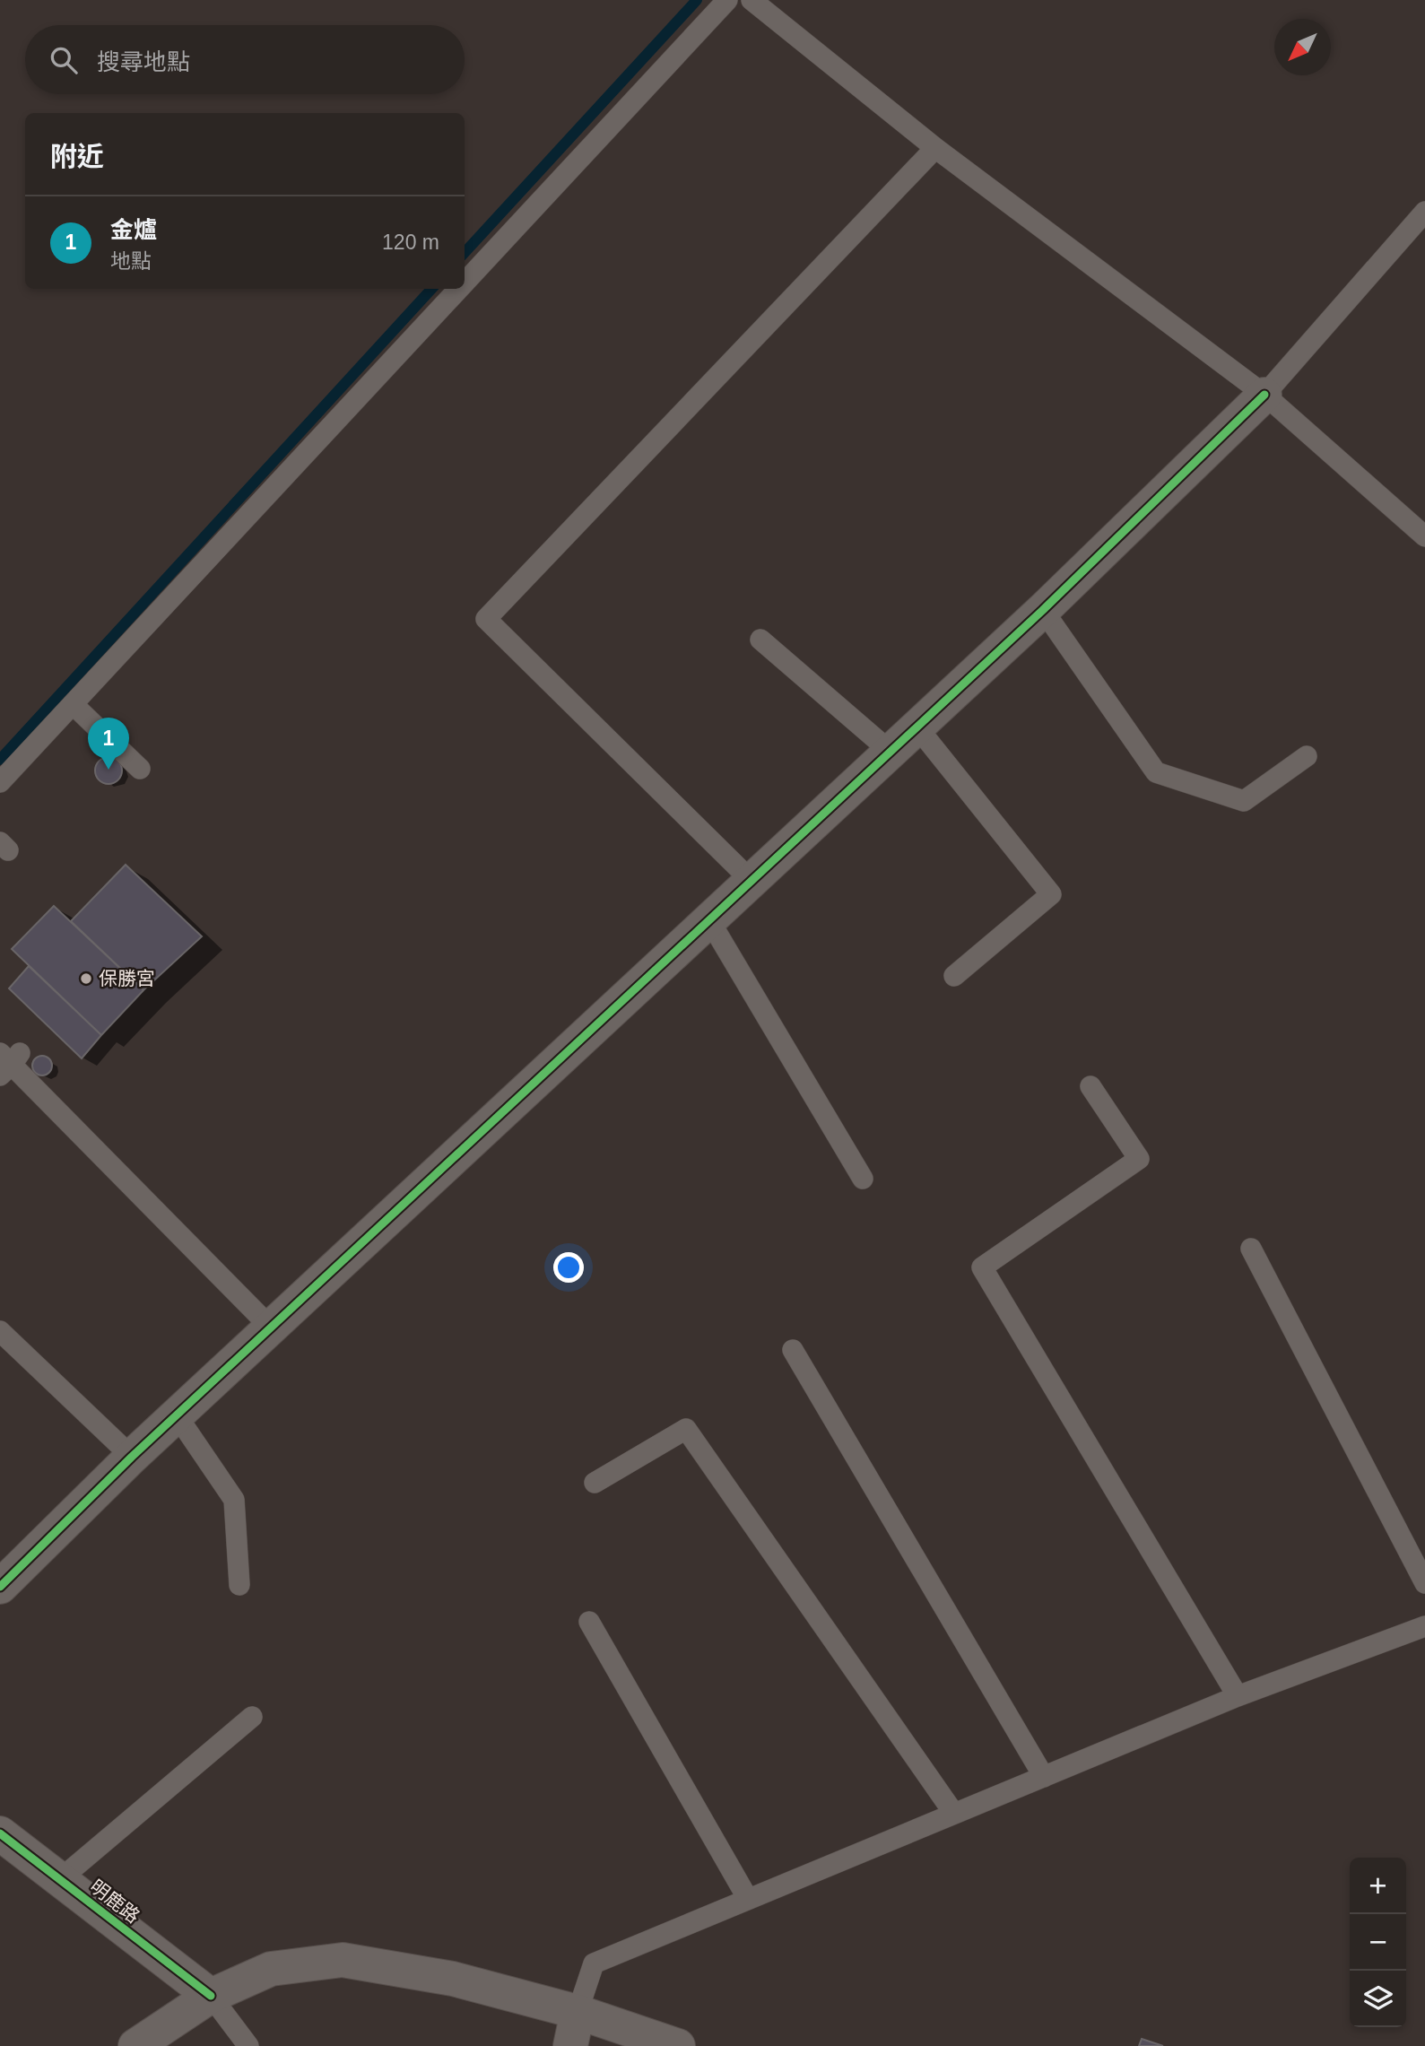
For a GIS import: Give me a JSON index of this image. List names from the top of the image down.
{
  "streets": {
    "street": ["明鹿路"]
  },
  "places": ["保勝宮"],
  "north": "bottom left",
  "page": {
    "search": "搜尋地點",
    "heading": "附近",
    "list": [
      {
        "mark": "1",
        "name": "金爐",
        "note": "地點",
        "value": "120 m"
      }
    ],
    "pins": "1",
    "map_buttons": ["+", "−"]
  }
}
